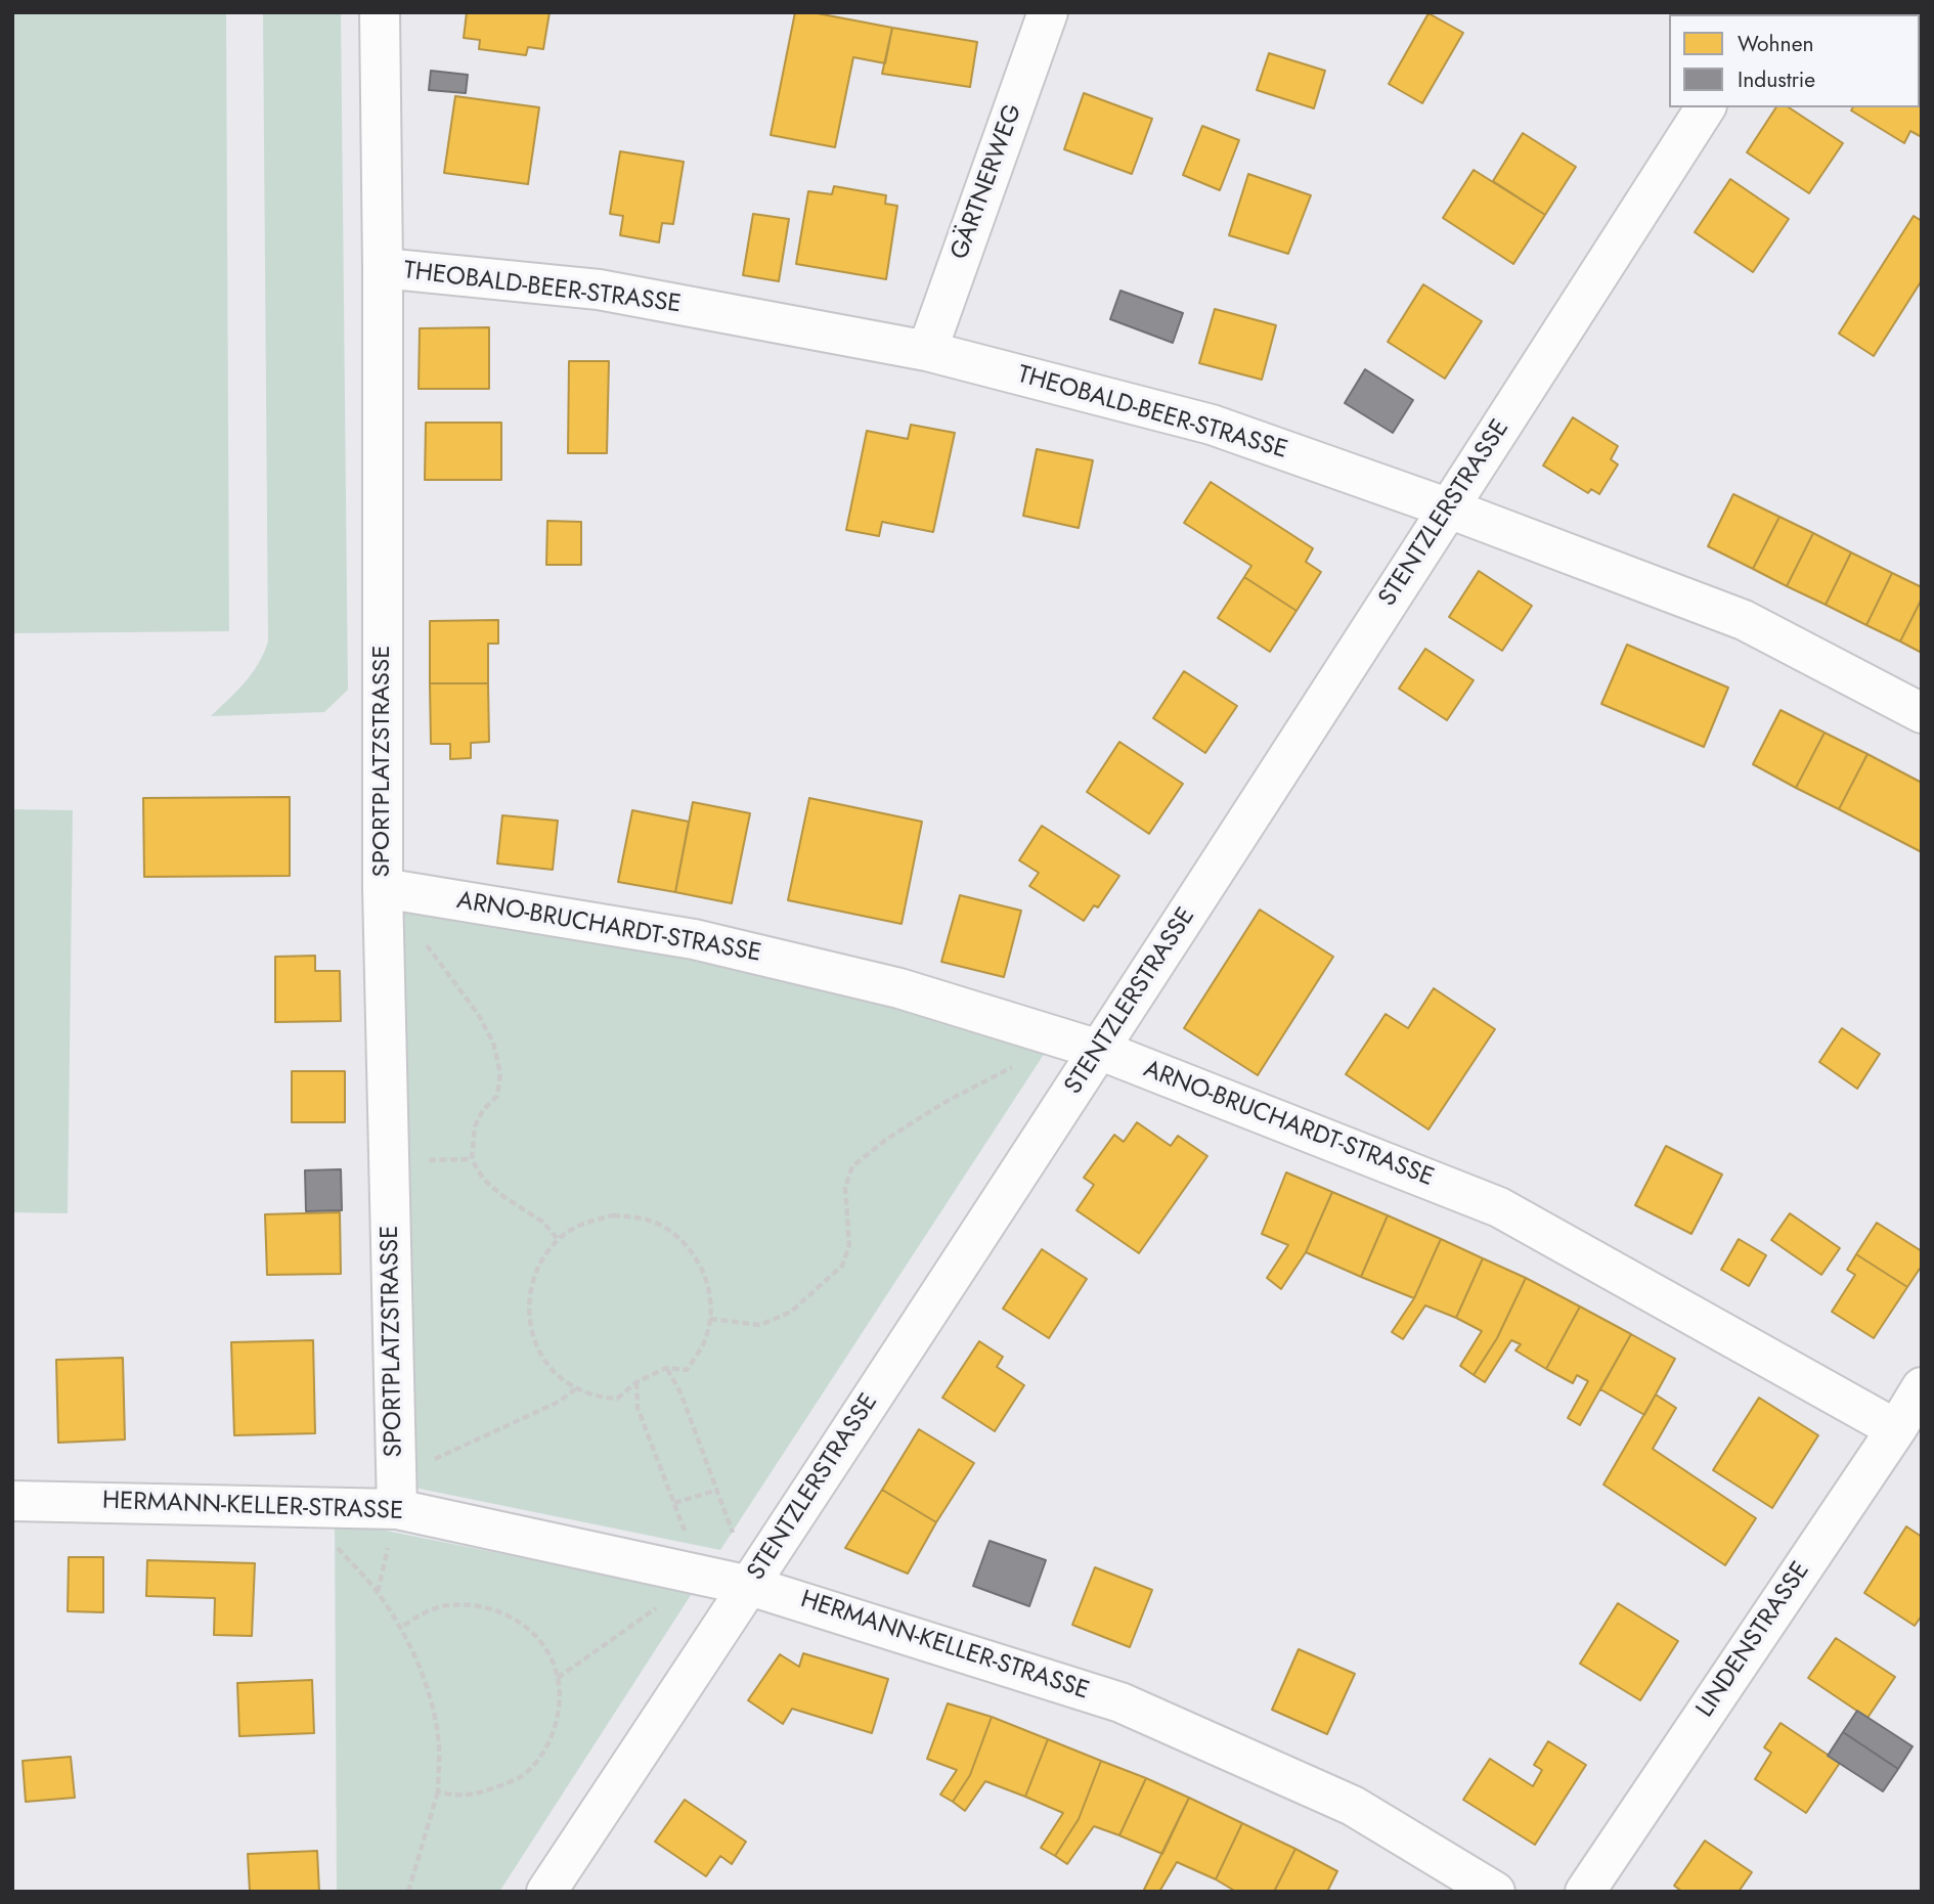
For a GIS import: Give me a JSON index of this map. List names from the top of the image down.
{
  "streets": {
    "street": [
      "GÄRTNERWEG",
      "THEOBALD-BEER-STRASSE",
      "STENTZLERSTRASSE",
      "SPORTPLATZSTRASSE",
      "ARNO-BRUCHARDT-STRASSE",
      "HERMANN-KELLER-STRASSE",
      "LINDENSTRASSE"
    ]
  },
  "crossings": [
    ["GÄRTNERWEG", "THEOBALD-BEER-STRASSE"],
    ["THEOBALD-BEER-STRASSE", "STENTZLERSTRASSE"],
    ["THEOBALD-BEER-STRASSE", "SPORTPLATZSTRASSE"],
    ["STENTZLERSTRASSE", "ARNO-BRUCHARDT-STRASSE"],
    ["STENTZLERSTRASSE", "HERMANN-KELLER-STRASSE"],
    ["SPORTPLATZSTRASSE", "ARNO-BRUCHARDT-STRASSE"],
    ["SPORTPLATZSTRASSE", "HERMANN-KELLER-STRASSE"],
    ["ARNO-BRUCHARDT-STRASSE", "LINDENSTRASSE"]
  ],
  "legend": ["Wohnen", "Industrie"]
}
